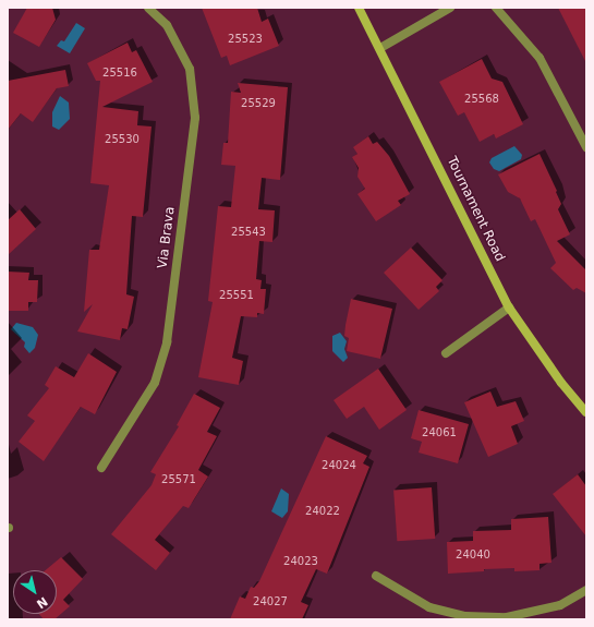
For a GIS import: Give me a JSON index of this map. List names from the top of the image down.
{
  "streets": {
    "street": ["Tournament Road", "Via Brava"]
  },
  "house_numbers": [
    "25523",
    "25516",
    "25568",
    "25529",
    "25530",
    "25543",
    "25551",
    "24061",
    "24024",
    "25571",
    "24022",
    "24040",
    "24023",
    "24027"
  ],
  "north": "bottom right"
}
